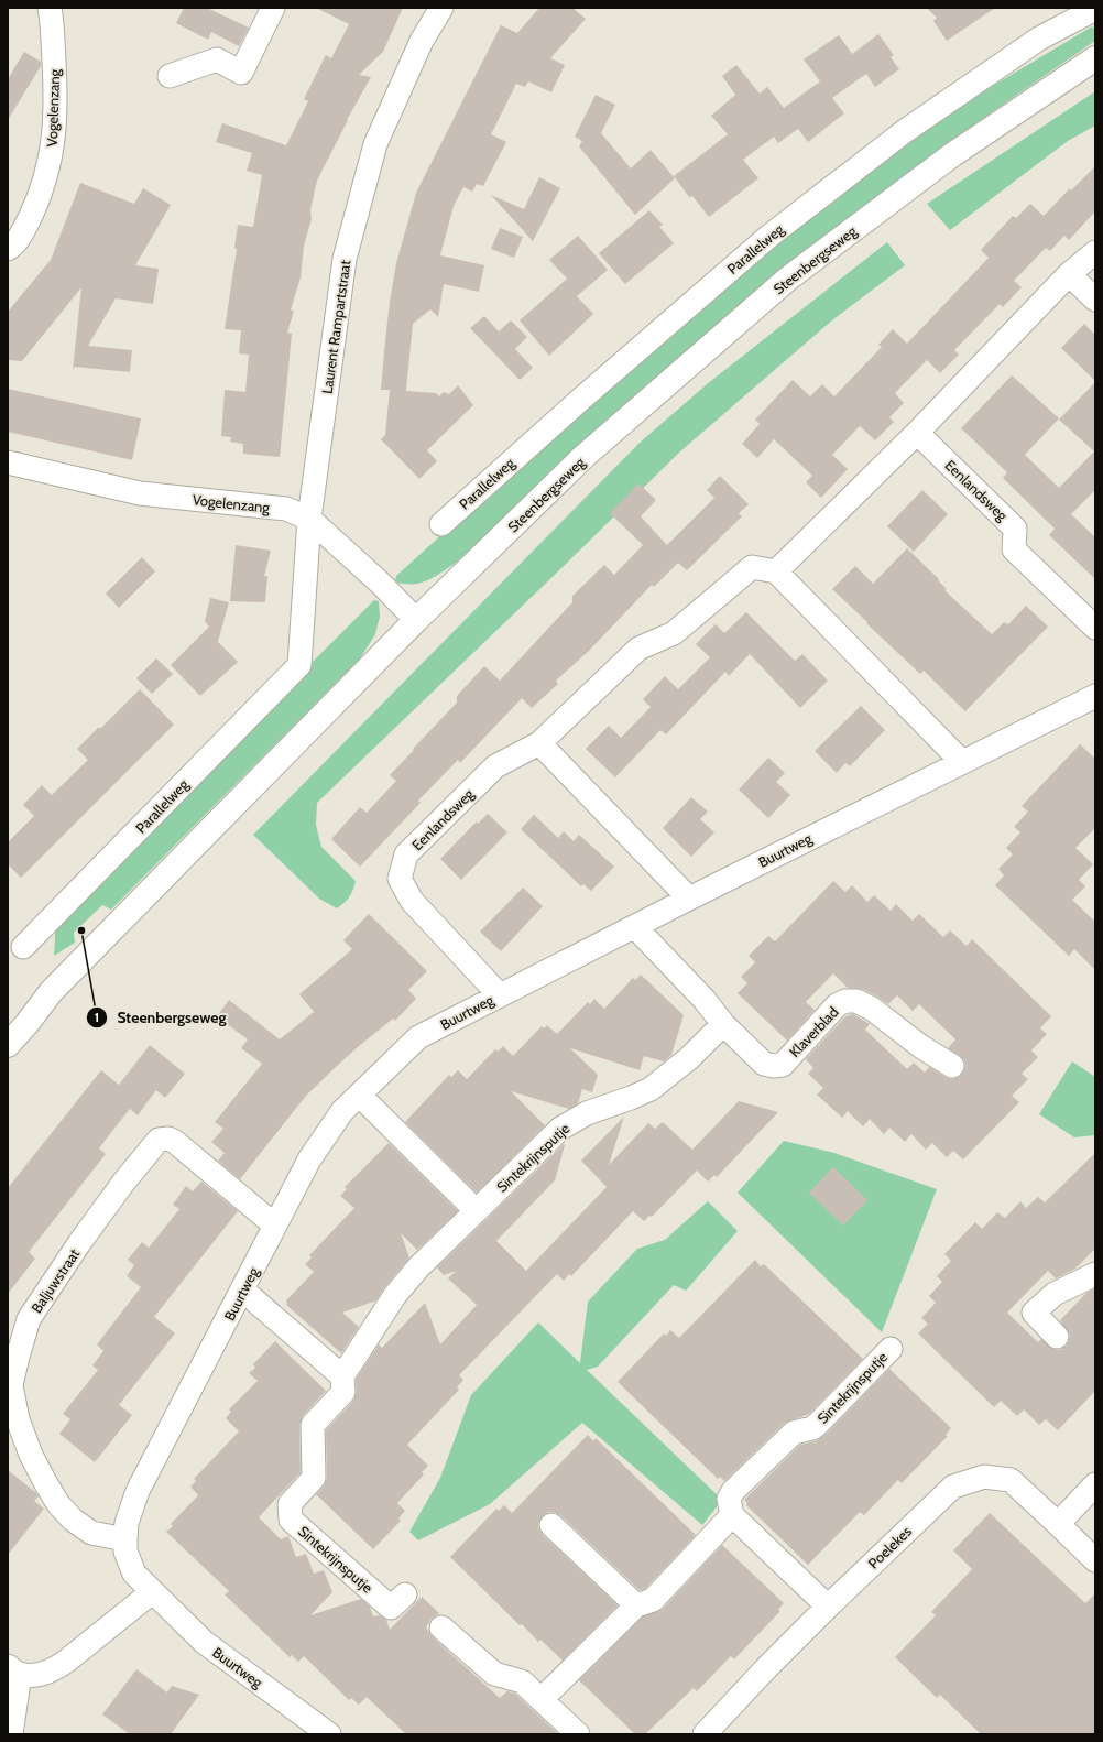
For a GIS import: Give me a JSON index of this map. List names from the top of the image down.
{
  "streets": {
    "main road": ["Steenbergseweg"],
    "street": [
      "Vogelenzang",
      "Parallelweg",
      "Laurent Rampartstraat",
      "Eenlandsweg",
      "Buurtweg",
      "Klaverblad",
      "Sintekrijnsputje",
      "Baljuwstraat",
      "Poelekes"
    ]
  },
  "crossings": [
    ["Vogelenzang", "Steenbergseweg"],
    ["Vogelenzang", "Laurent Rampartstraat"],
    ["Parallelweg", "Laurent Rampartstraat"],
    ["Eenlandsweg", "Buurtweg"],
    ["Buurtweg", "Klaverblad"],
    ["Buurtweg", "Baljuwstraat"],
    ["Klaverblad", "Sintekrijnsputje"]
  ],
  "places": ["Steenbergseweg"]
}
